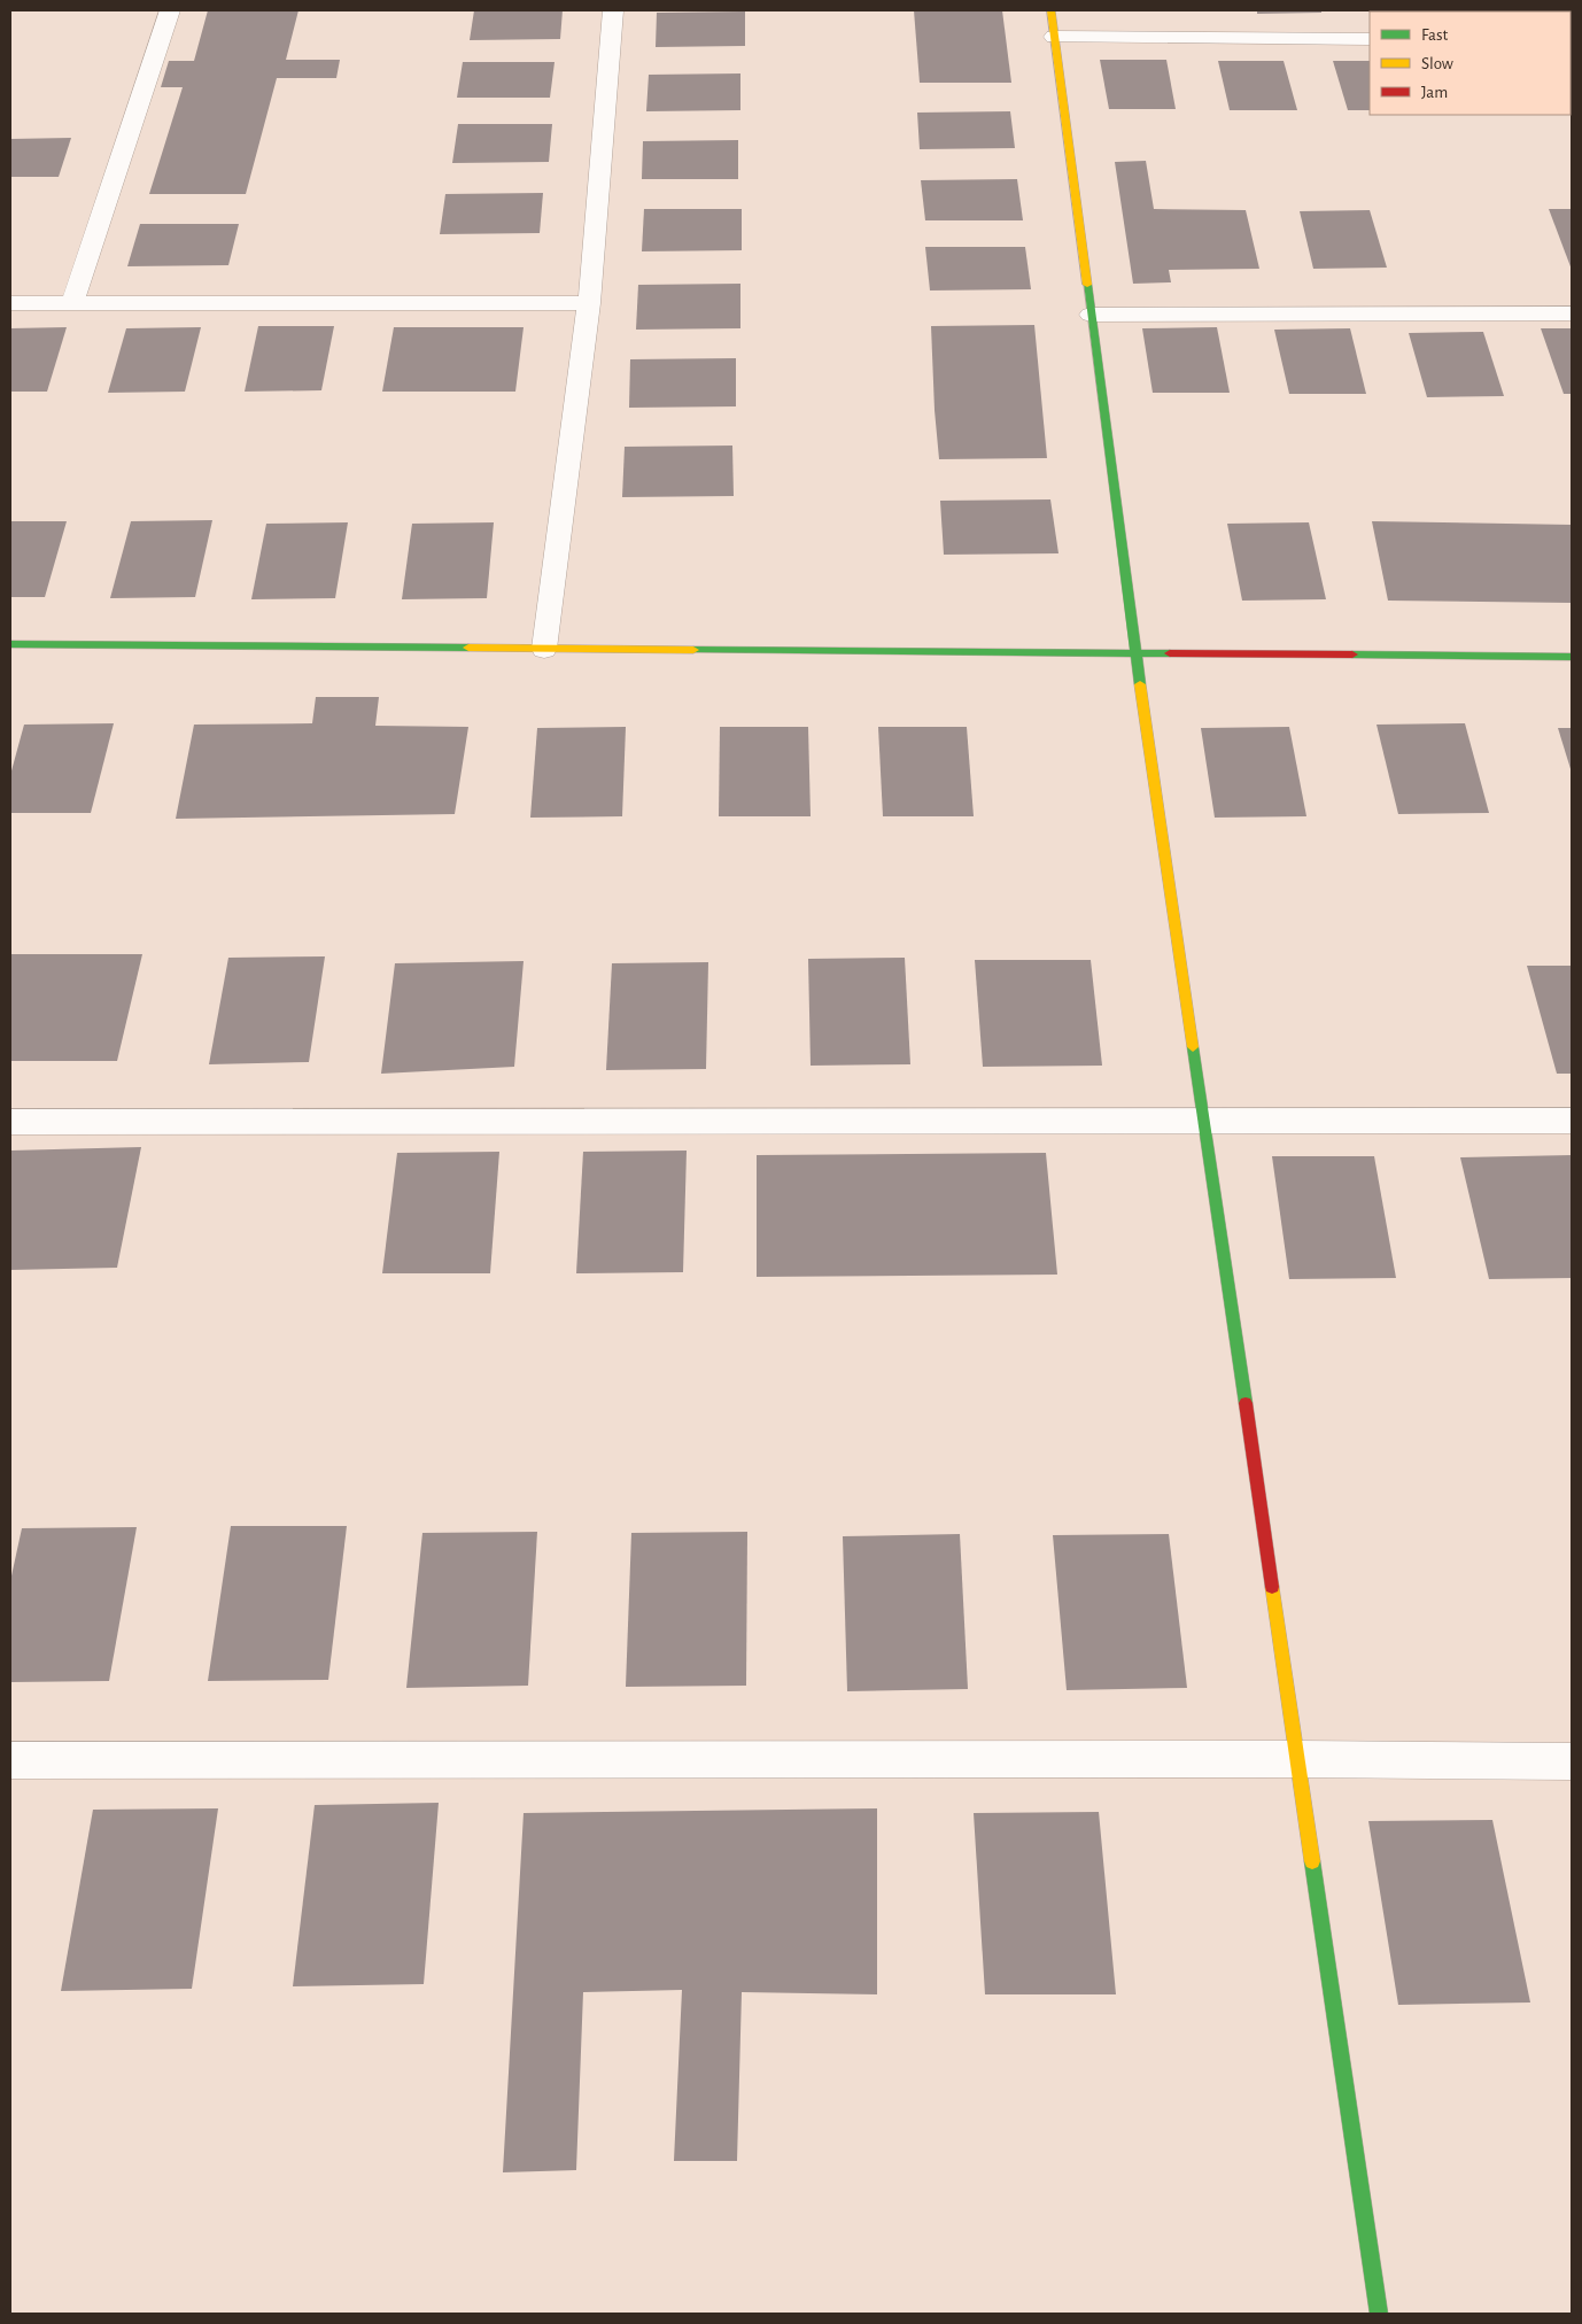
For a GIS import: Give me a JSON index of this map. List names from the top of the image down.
{
  "legend": ["Fast", "Slow", "Jam"]
}
